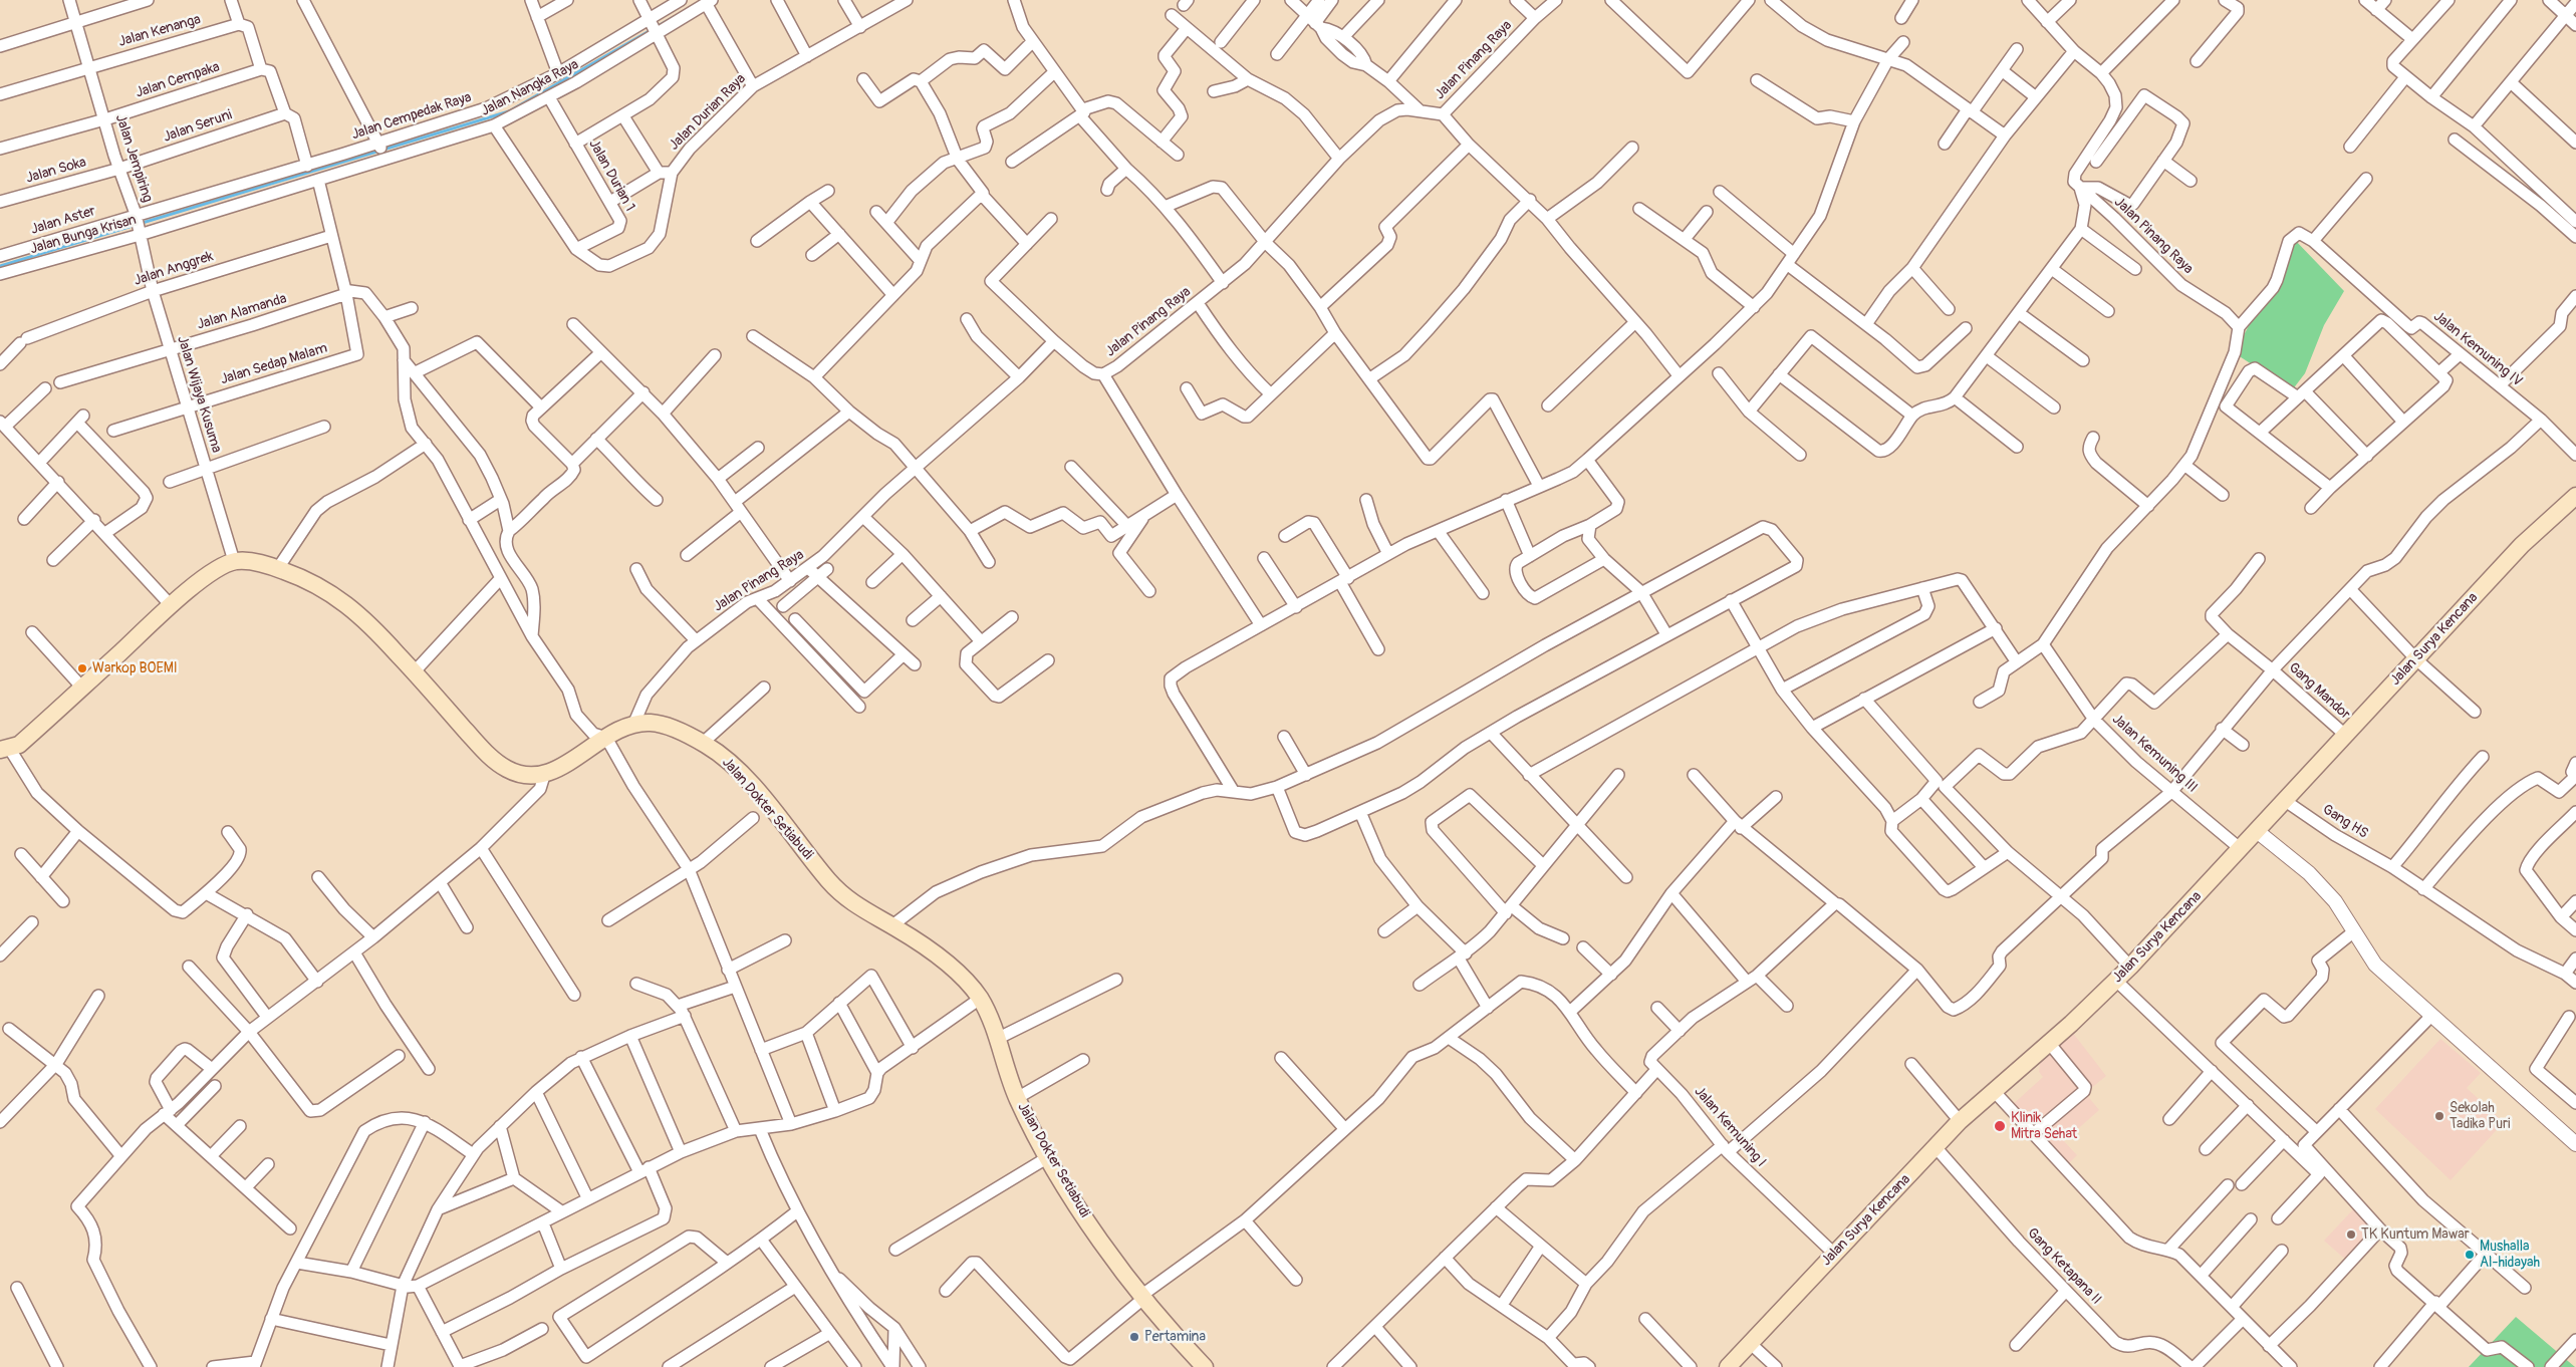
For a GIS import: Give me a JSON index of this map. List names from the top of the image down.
{
  "streets": {
    "main road": ["Jalan Surya Kencana", "Jalan Dokter Setiabudi"],
    "street": [
      "Jalan Kenanga",
      "Jalan Pinang Raya",
      "Jalan Cempaka",
      "Jalan Nangka Raya",
      "Jalan Durian Raya",
      "Jalan Cempedak Raya",
      "Jalan Seruni",
      "Jalan Jempiring",
      "Jalan Soka",
      "Jalan Durian 1",
      "Jalan Aster",
      "Jalan Bunga Krisan",
      "Jalan Anggrek",
      "Jalan Alamanda",
      "Jalan Kemuning IV",
      "Jalan Sedap Malam",
      "Jalan Wijaya Kusuma",
      "Gang Mandor",
      "Jalan Kemuning III",
      "Gang HS",
      "Jalan Kemuning I",
      "Gang Ketapana II"
    ]
  },
  "crossings": [
    ["Jalan Kenanga", "Jalan Jempiring"],
    ["Jalan Pinang Raya", "Jalan Dokter Setiabudi"],
    ["Jalan Cempaka", "Jalan Jempiring"],
    ["Jalan Nangka Raya", "Jalan Durian Raya"],
    ["Jalan Nangka Raya", "Jalan Durian 1"],
    ["Jalan Nangka Raya", "Jalan Bunga Krisan"],
    ["Jalan Durian Raya", "Jalan Durian 1"],
    ["Jalan Cempedak Raya", "Jalan Jempiring"],
    ["Jalan Seruni", "Jalan Jempiring"],
    ["Jalan Seruni", "Jalan Soka"],
    ["Jalan Jempiring", "Jalan Soka"],
    ["Jalan Jempiring", "Jalan Aster"],
    ["Jalan Jempiring", "Jalan Wijaya Kusuma"],
    ["Jalan Aster", "Jalan Wijaya Kusuma"],
    ["Jalan Bunga Krisan", "Jalan Wijaya Kusuma"],
    ["Jalan Anggrek", "Jalan Wijaya Kusuma"],
    ["Jalan Alamanda", "Jalan Sedap Malam"],
    ["Jalan Alamanda", "Jalan Wijaya Kusuma"],
    ["Jalan Sedap Malam", "Jalan Wijaya Kusuma"],
    ["Jalan Surya Kencana", "Gang Mandor"],
    ["Jalan Surya Kencana", "Jalan Kemuning III"],
    ["Jalan Surya Kencana", "Gang HS"],
    ["Jalan Surya Kencana", "Jalan Kemuning I"],
    ["Jalan Surya Kencana", "Gang Ketapana II"]
  ],
  "places": [
    "Warkop BOEMI",
    "Sekolah Tadika Puri",
    "Klinik Mitra Sehat",
    "TK Kuntum Mawar",
    "Mushalla Al-hidayah",
    "Pertamina"
  ]
}
